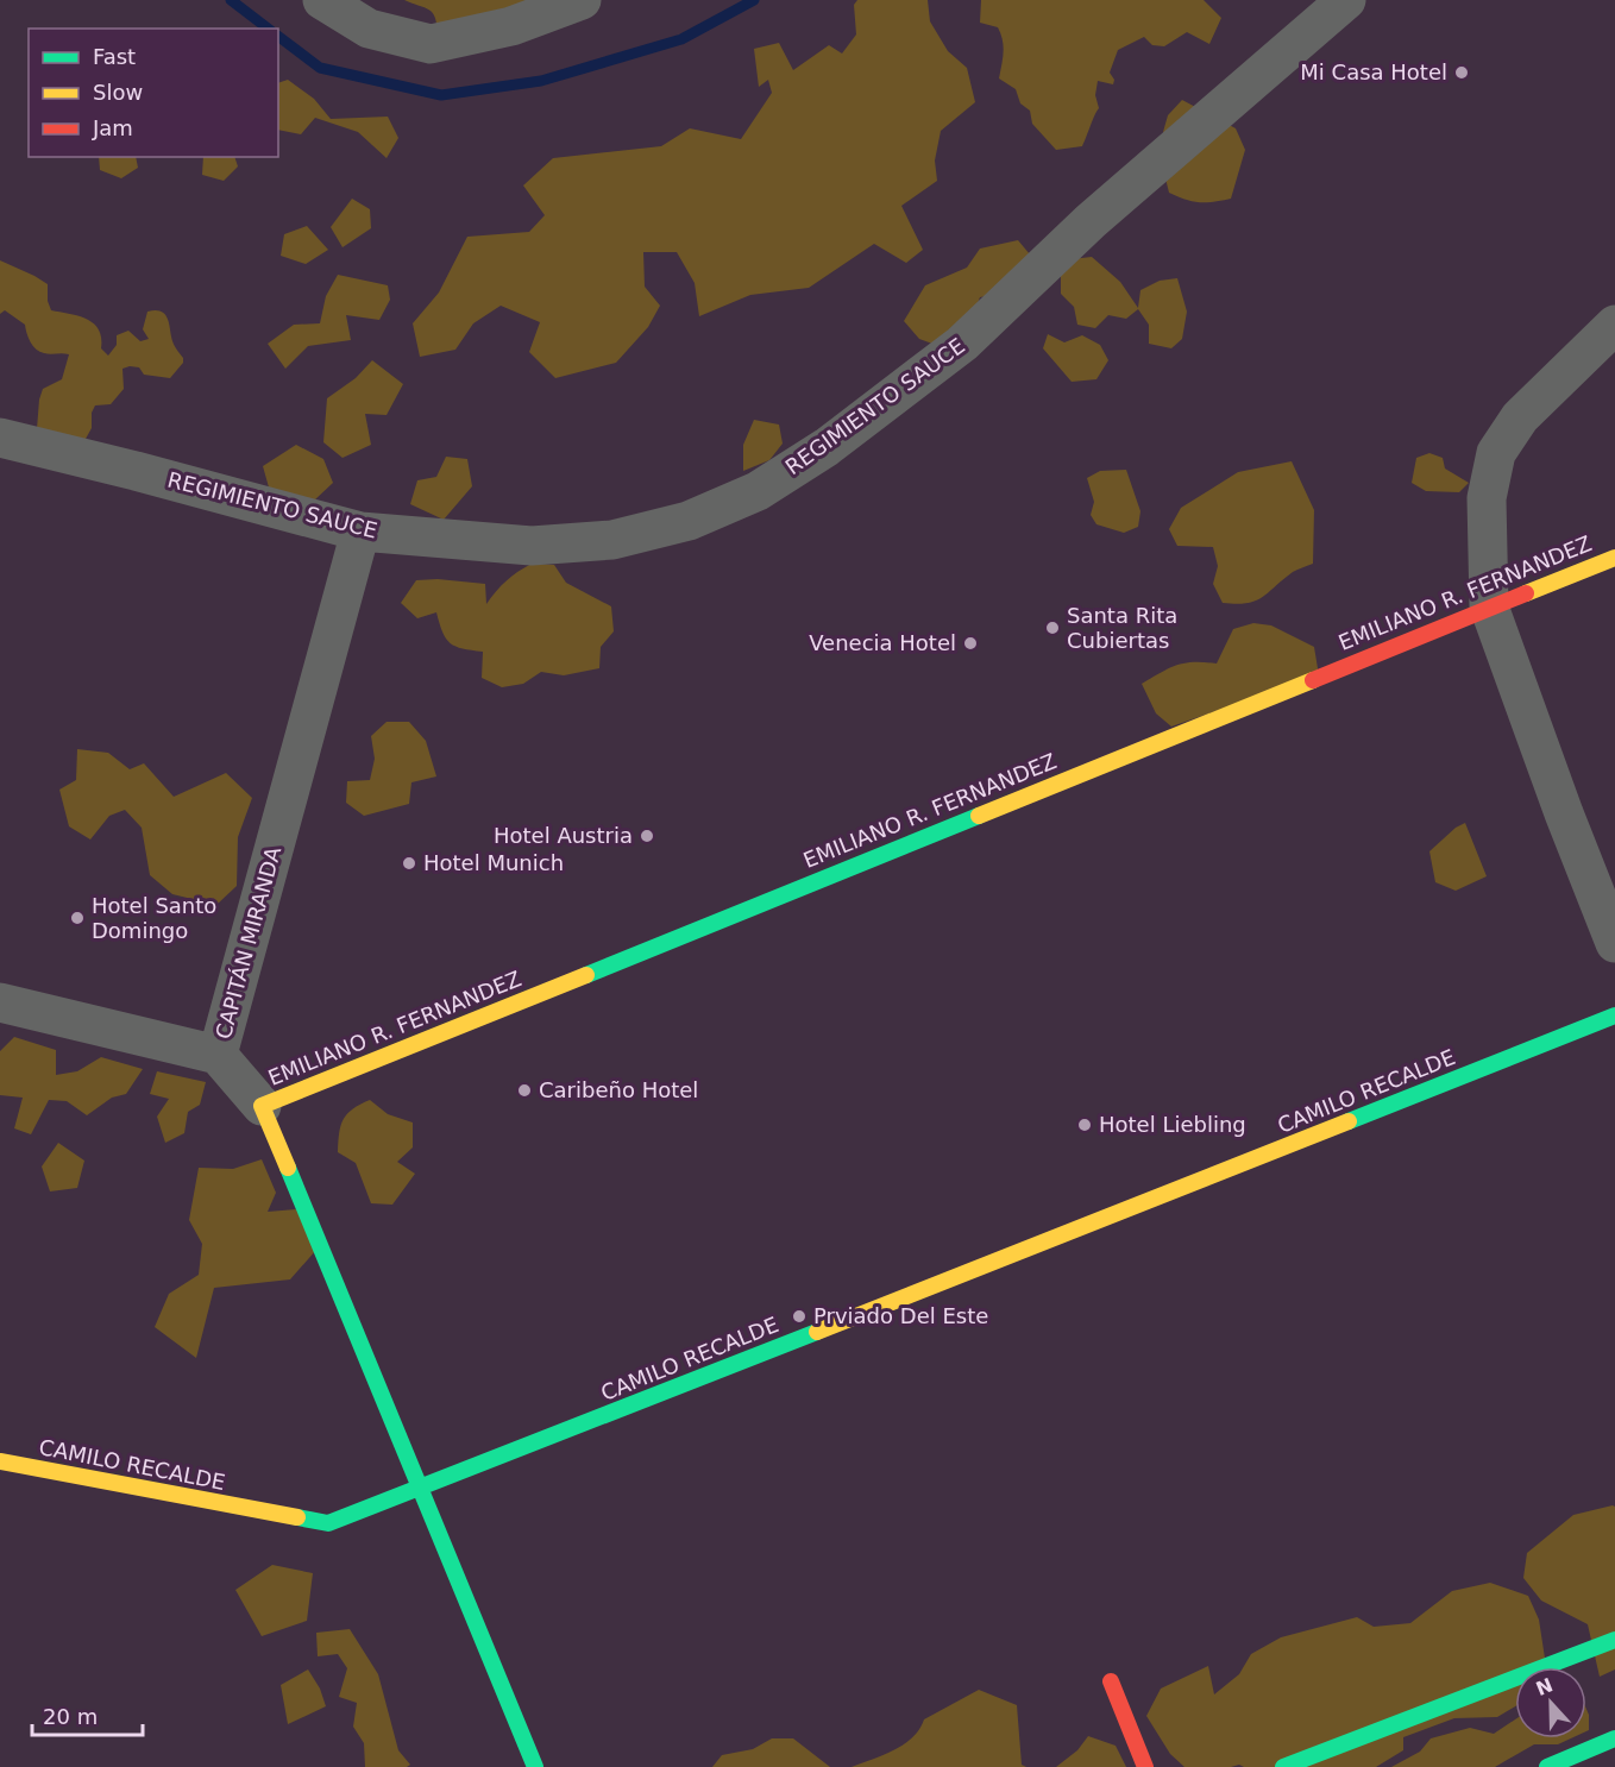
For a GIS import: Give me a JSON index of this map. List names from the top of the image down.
{
  "streets": {
    "main road": ["EMILIANO R. FERNANDEZ", "CAPITÁN MIRANDA", "CAMILO RECALDE"],
    "street": ["REGIMIENTO SAUCE"]
  },
  "crossings": [
    ["REGIMIENTO SAUCE", "CAPITÁN MIRANDA"],
    ["EMILIANO R. FERNANDEZ", "CAPITÁN MIRANDA"],
    ["CAPITÁN MIRANDA", "CAMILO RECALDE"]
  ],
  "places": [
    "Mi Casa Hotel",
    "Santa Rita Cubiertas",
    "Venecia Hotel",
    "Hotel Austria",
    "Hotel Munich",
    "Hotel Santo Domingo",
    "Caribeño Hotel",
    "Hotel Liebling",
    "Prviado Del Este"
  ],
  "legend": ["Fast", "Slow", "Jam"],
  "scale_bar": "20 m",
  "north": "top"
}
